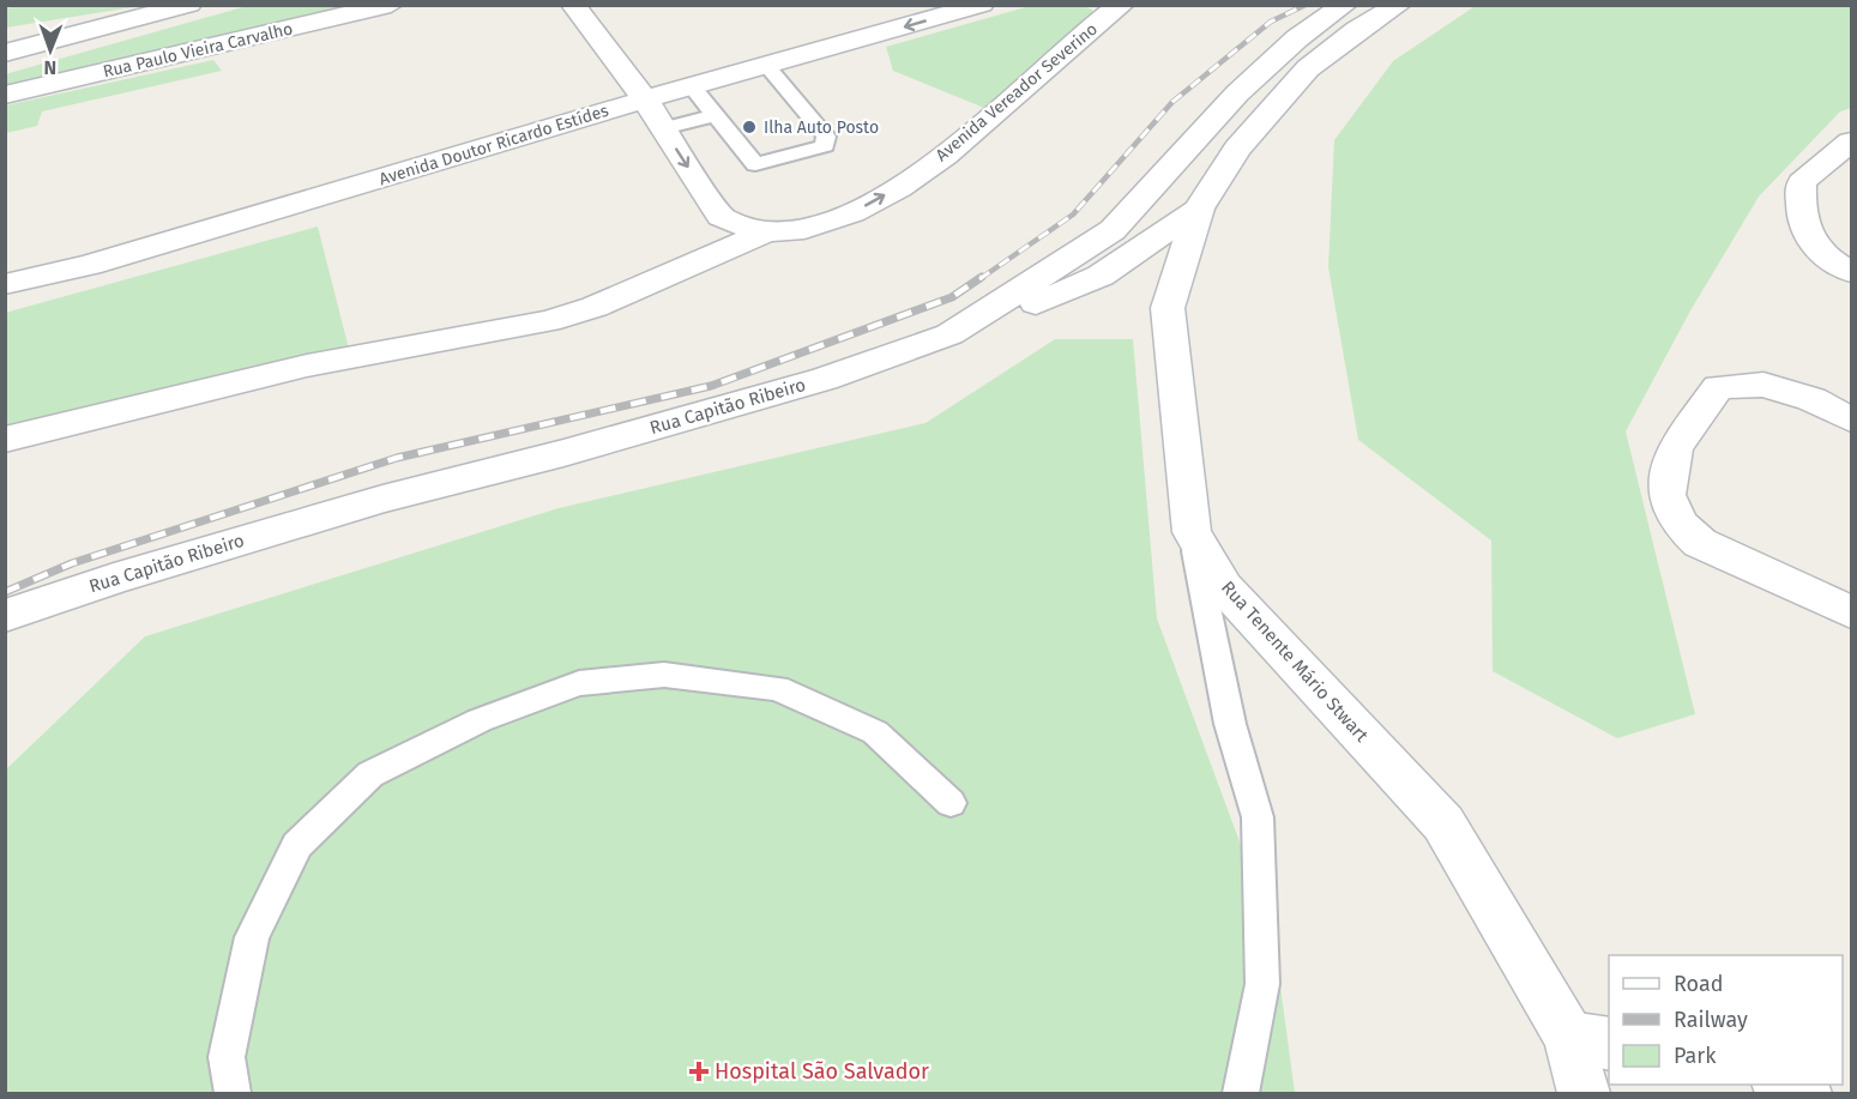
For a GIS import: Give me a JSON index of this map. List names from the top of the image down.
{
  "streets": {
    "street": [
      "Rua Paulo Vieira Carvalho",
      "Avenida Vereador Severino",
      "Avenida Doutor Ricardo Estídes",
      "Rua Capitão Ribeiro",
      "Rua Tenente Mário Stwart"
    ]
  },
  "crossings": [
    ["Avenida Vereador Severino", "Avenida Doutor Ricardo Estídes"]
  ],
  "places": {
    "other": ["Ilha Auto Posto"],
    "health": ["Hospital São Salvador"]
  },
  "legend": ["Road", "Railway", "Park"],
  "north": "bottom"
}
